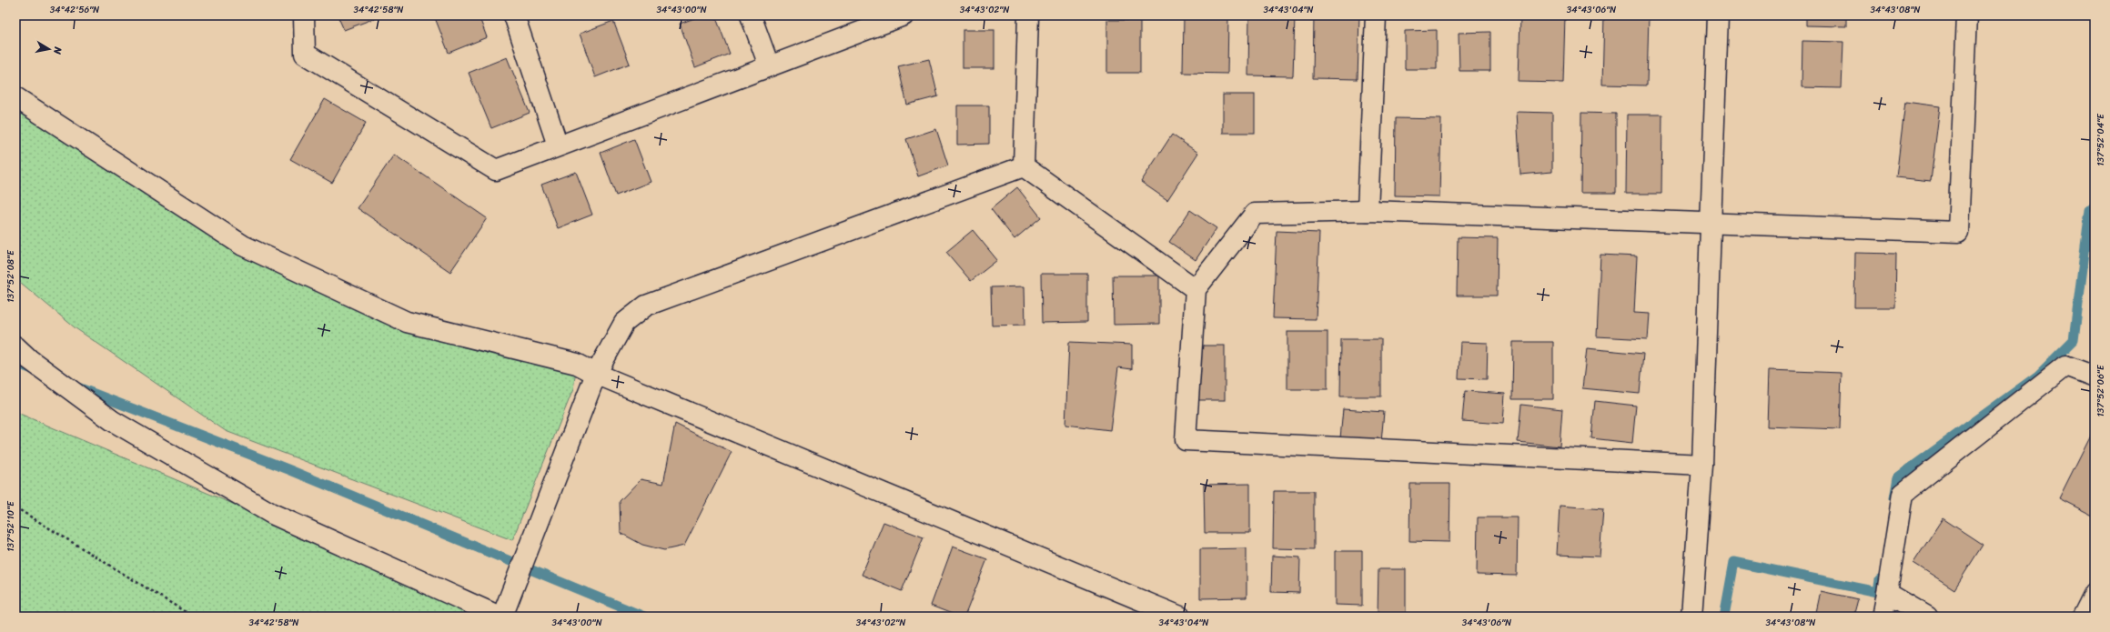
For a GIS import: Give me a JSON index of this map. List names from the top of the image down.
{
  "north": "right",
  "coordinates": [
    "34°42'56\"N",
    "34°42'58\"N",
    "34°43'00\"N",
    "34°43'02\"N",
    "34°43'04\"N",
    "34°43'06\"N",
    "34°43'08\"N",
    "137°52'04\"E",
    "137°52'08\"E",
    "137°52'06\"E",
    "137°52'10\"E"
  ]
}
